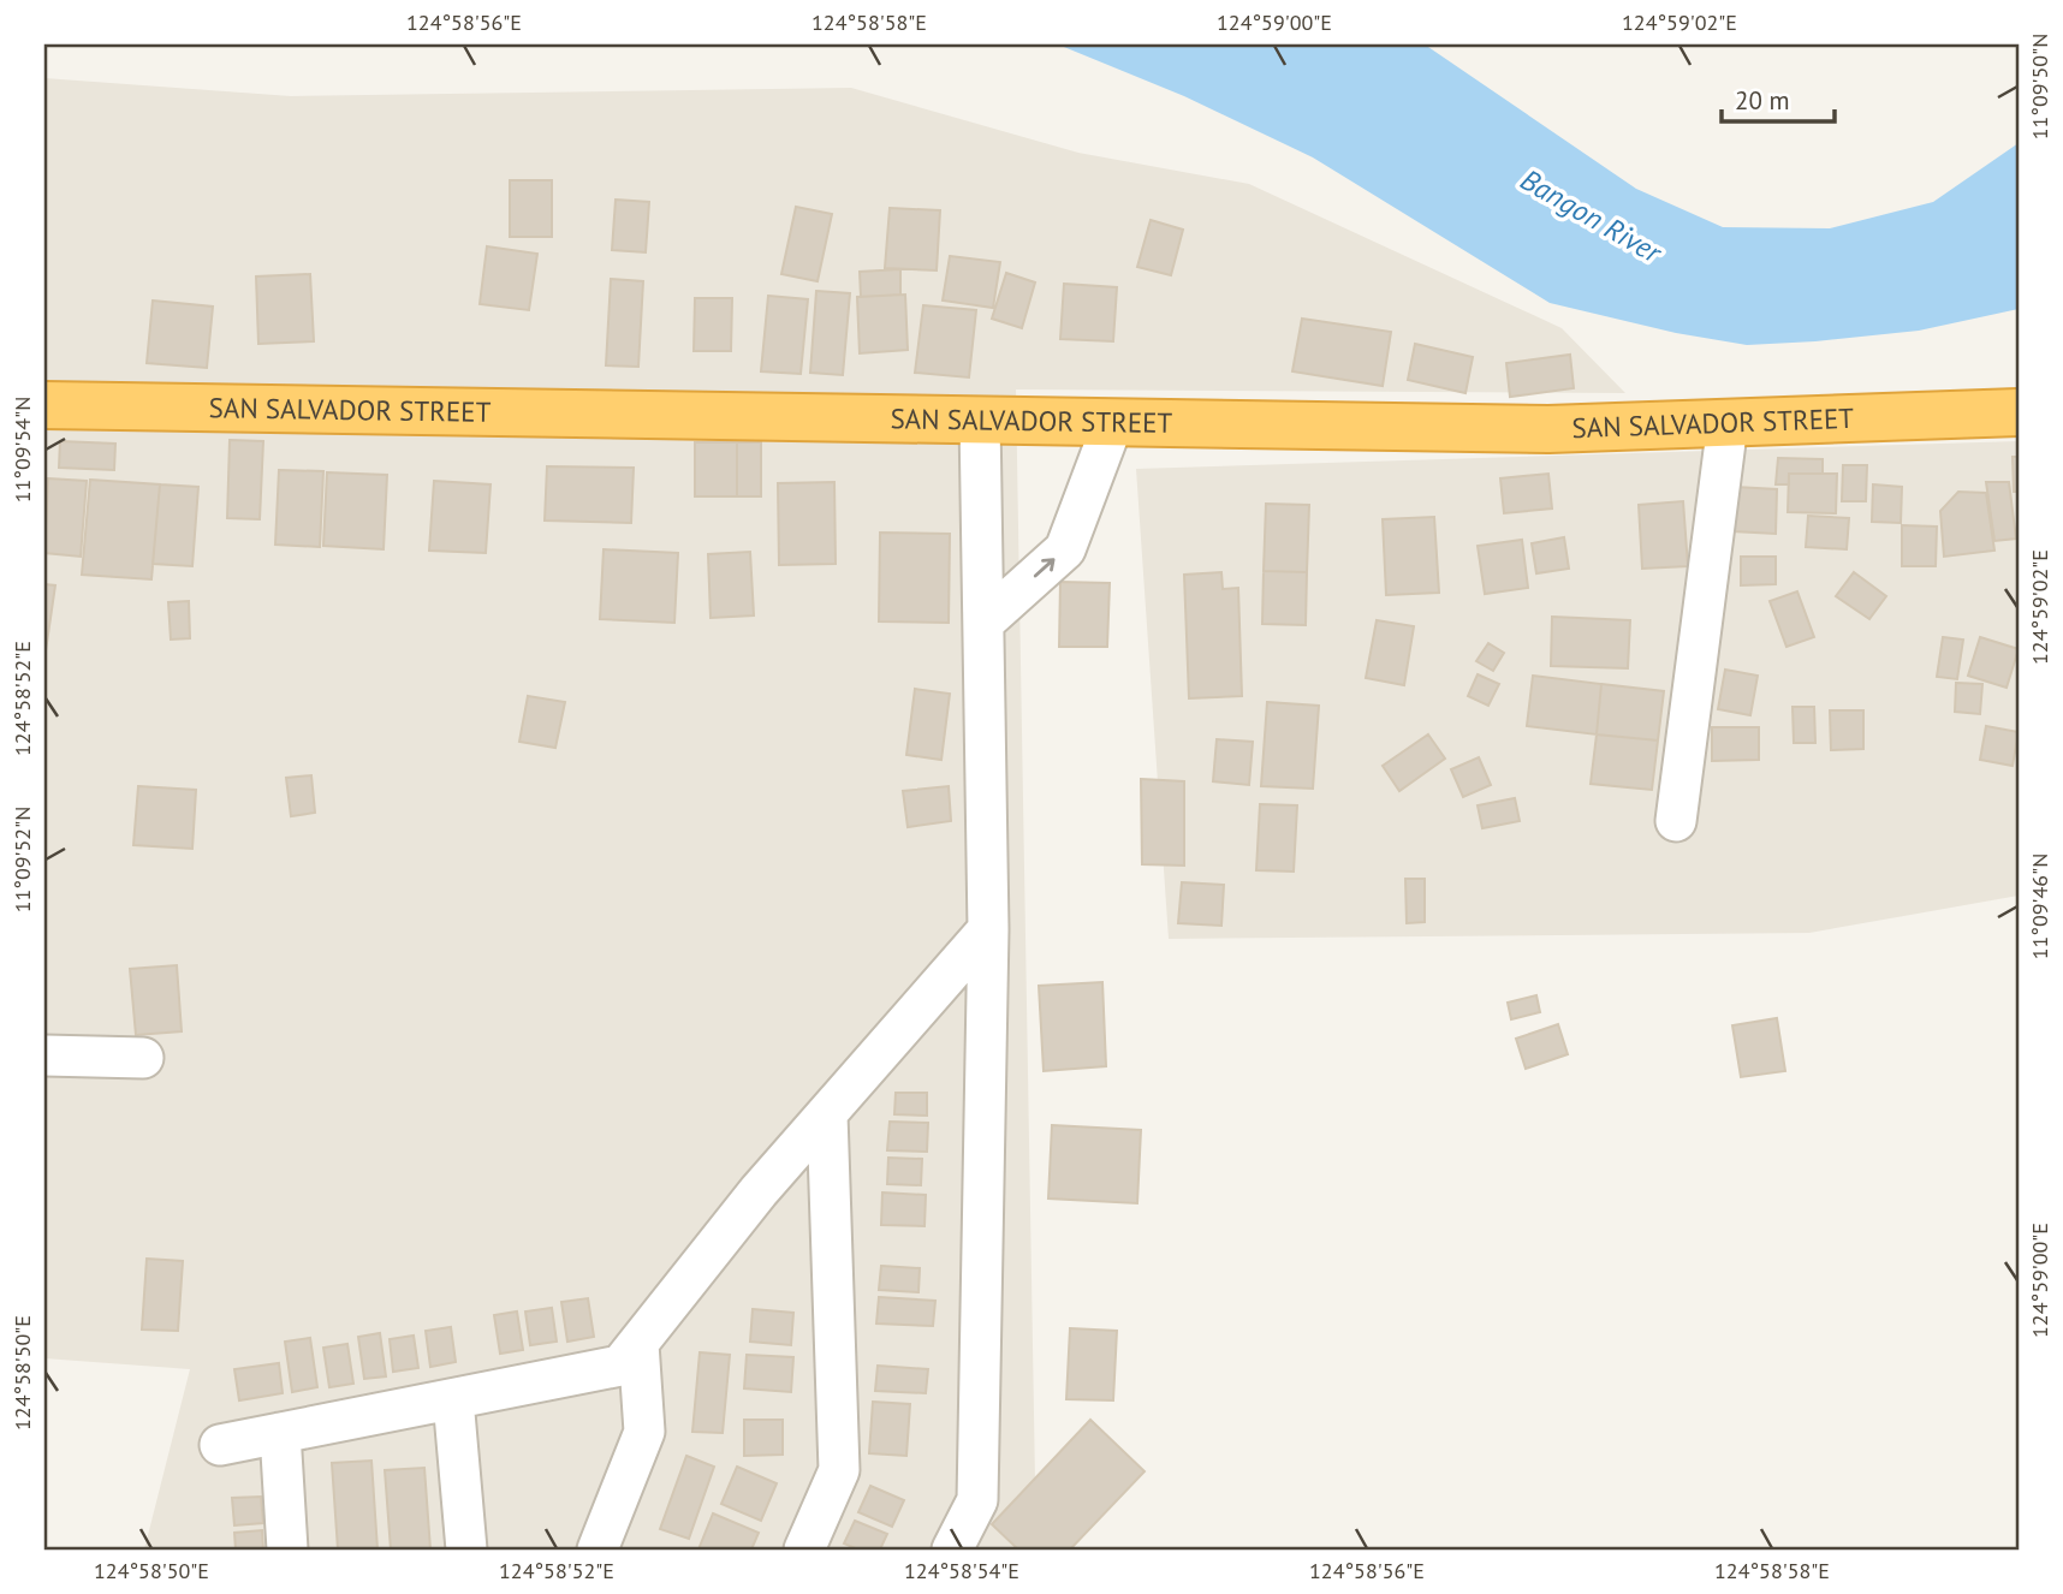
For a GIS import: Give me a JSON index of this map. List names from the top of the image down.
{
  "streets": {
    "highway": ["SAN SALVADOR STREET"]
  },
  "water": ["Bangon River"],
  "scale_bar": "20 m",
  "coordinates": [
    "124°58'56\"E",
    "124°58'58\"E",
    "124°59'00\"E",
    "124°59'02\"E",
    "11°09'50\"N",
    "11°09'54\"N",
    "124°58'52\"E",
    "11°09'52\"N",
    "11°09'46\"N",
    "124°58'50\"E",
    "124°58'54\"E"
  ]
}
